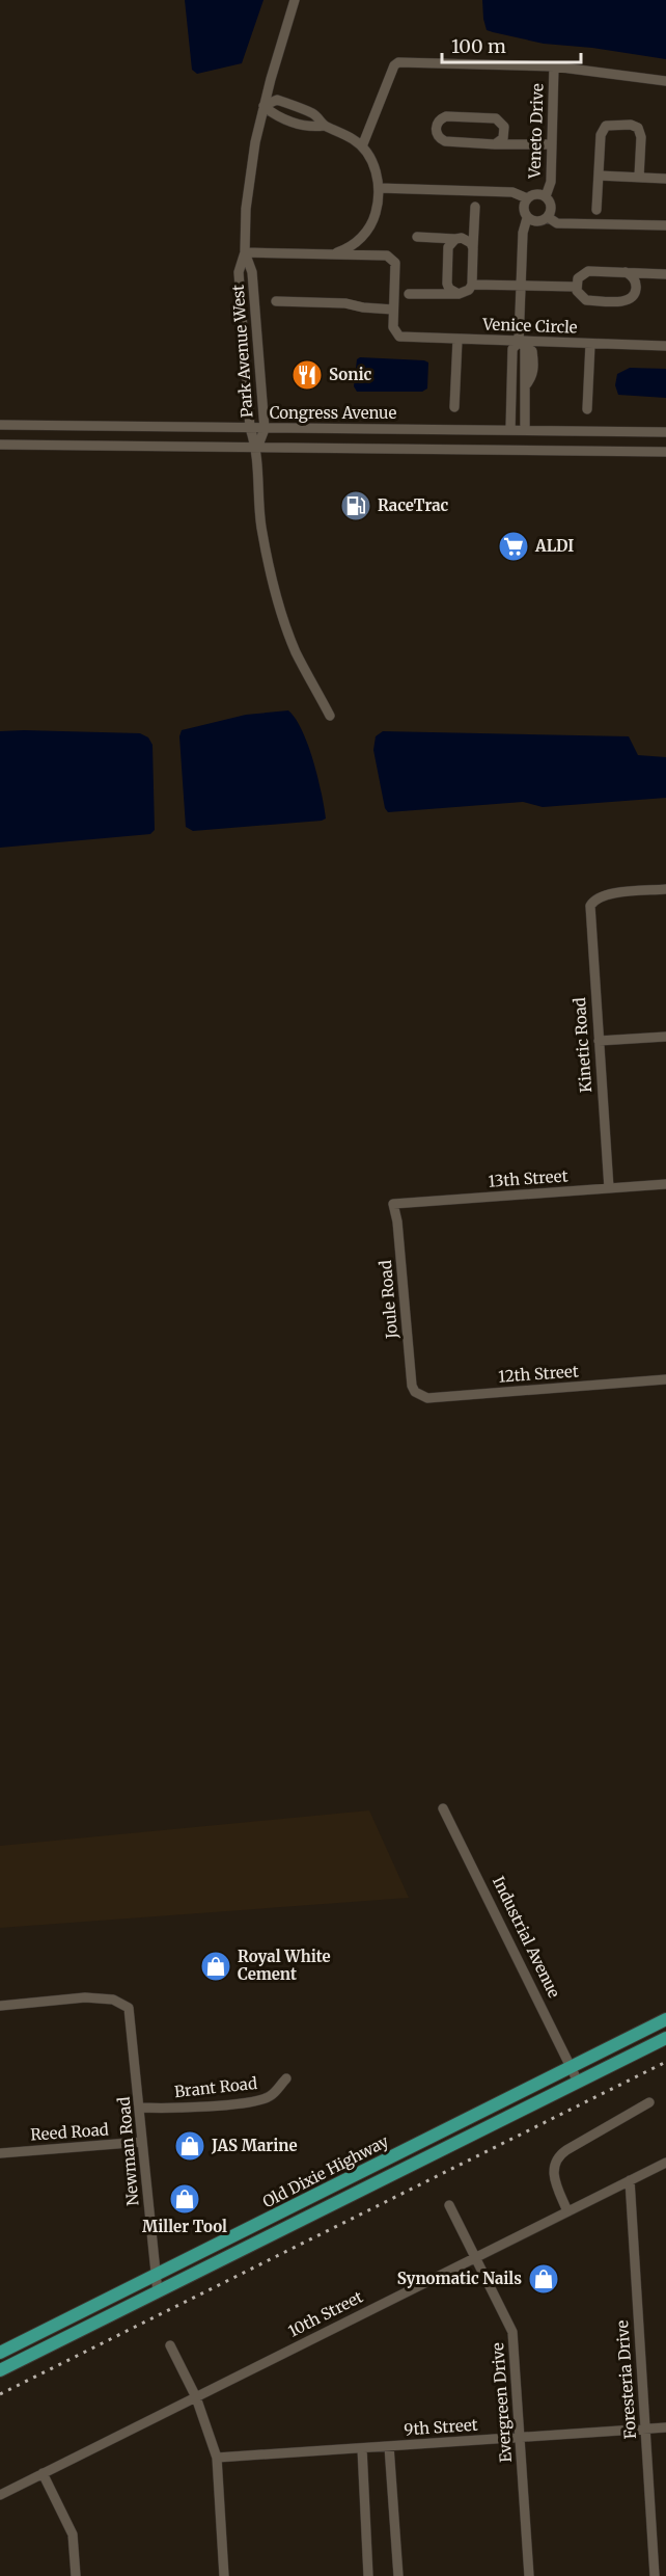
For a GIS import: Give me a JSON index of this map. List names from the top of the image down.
{
  "streets": {
    "main road": ["Old Dixie Highway"],
    "street": [
      "Veneto Drive",
      "Venice Circle",
      "Park Avenue West",
      "Congress Avenue",
      "Kinetic Road",
      "13th Street",
      "Joule Road",
      "12th Street",
      "Industrial Avenue",
      "Brant Road",
      "Reed Road",
      "Newman Road",
      "10th Street",
      "Foresteria Drive",
      "Evergreen Drive",
      "9th Street"
    ]
  },
  "crossings": [
    ["Park Avenue West", "Congress Avenue"],
    ["Kinetic Road", "13th Street"],
    ["13th Street", "Joule Road"],
    ["Joule Road", "12th Street"],
    ["Industrial Avenue", "Old Dixie Highway"],
    ["Brant Road", "Newman Road"],
    ["Reed Road", "Newman Road"],
    ["Newman Road", "Old Dixie Highway"],
    ["10th Street", "Foresteria Drive"],
    ["10th Street", "Evergreen Drive"],
    ["Foresteria Drive", "9th Street"],
    ["Evergreen Drive", "9th Street"]
  ],
  "places": {
    "restaurant": ["Sonic"],
    "fuel station": ["RaceTrac"],
    "supermarket": ["ALDI"],
    "shop": [
      "Royal White Cement",
      "JAS Marine",
      "Miller Tool",
      "Synomatic Nails"
    ]
  },
  "scale_bar": "100 m"
}
